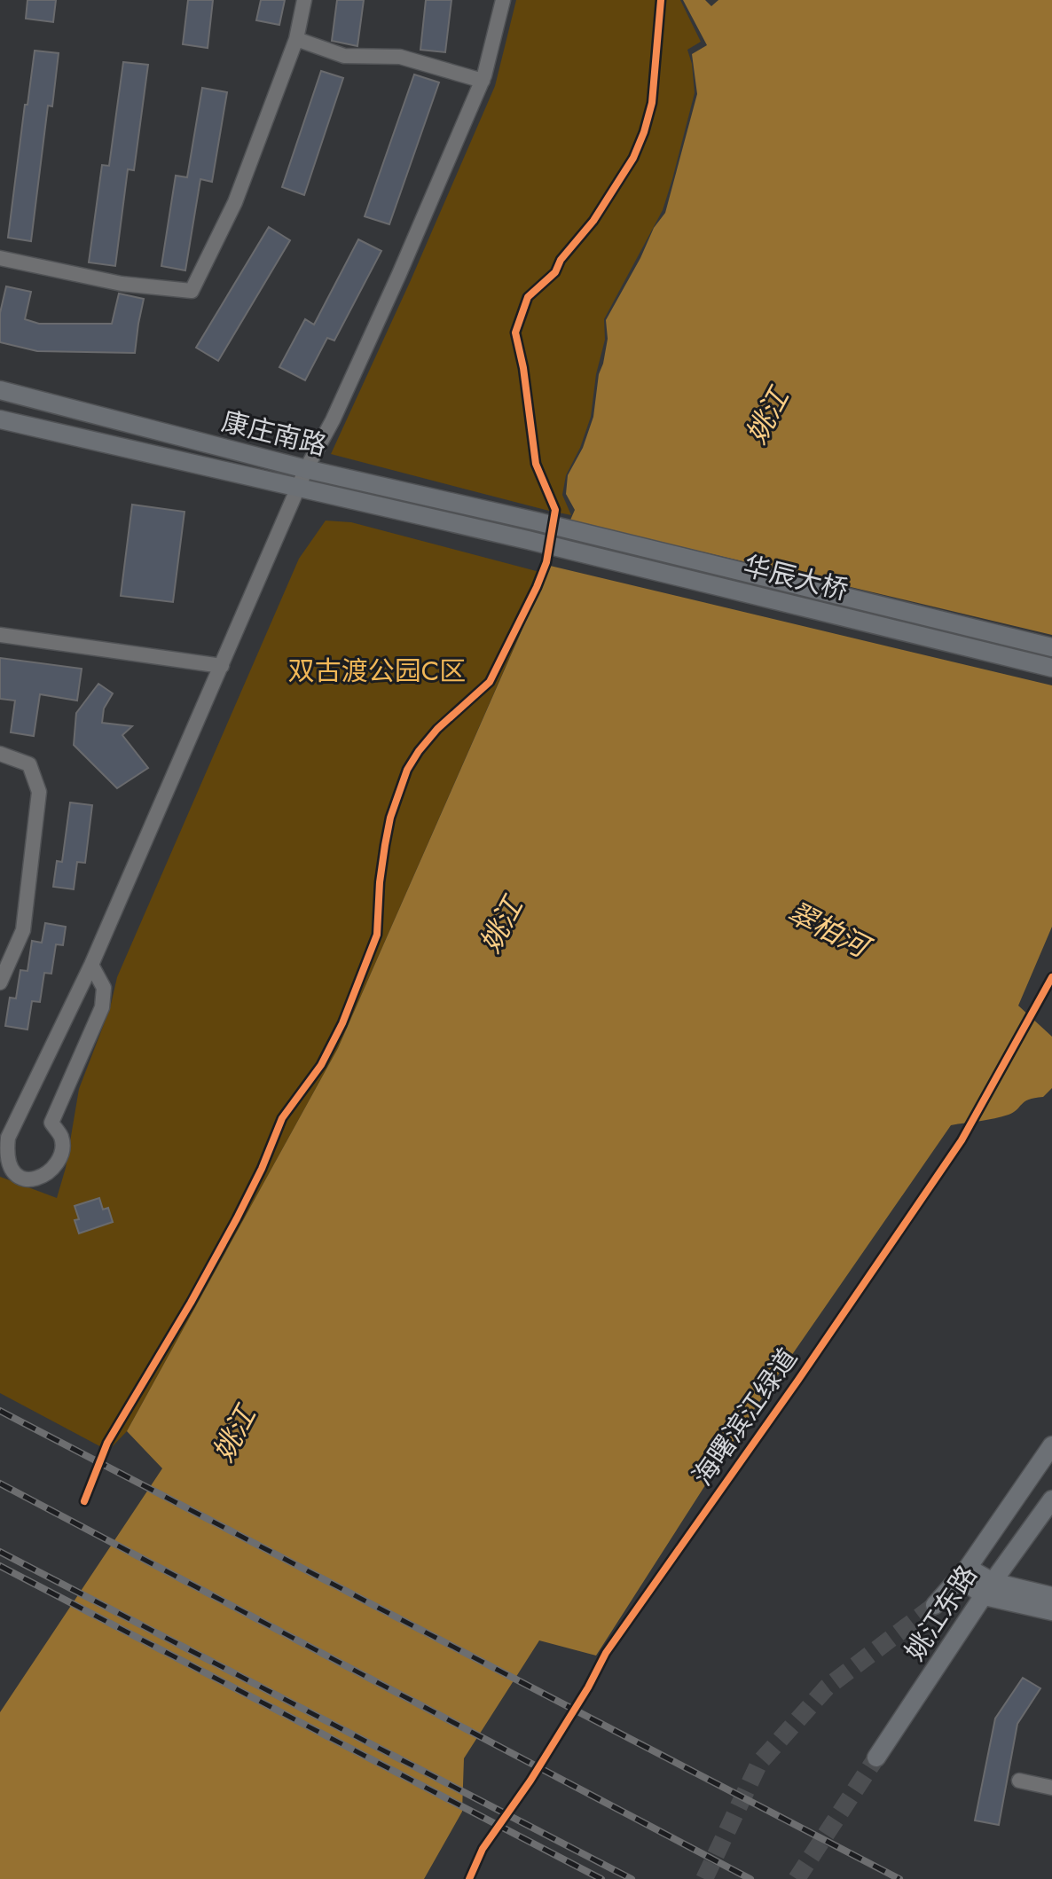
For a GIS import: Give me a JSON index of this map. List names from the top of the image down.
{
  "streets": {
    "main road": ["康庄南路", "华辰大桥", "姚江东路"],
    "cycle path": ["海曙滨江绿道"]
  },
  "crossings": [
    ["康庄南路", "华辰大桥"]
  ],
  "water": ["姚江", "翠柏河"],
  "parks": ["双古渡公园C区"]
}
